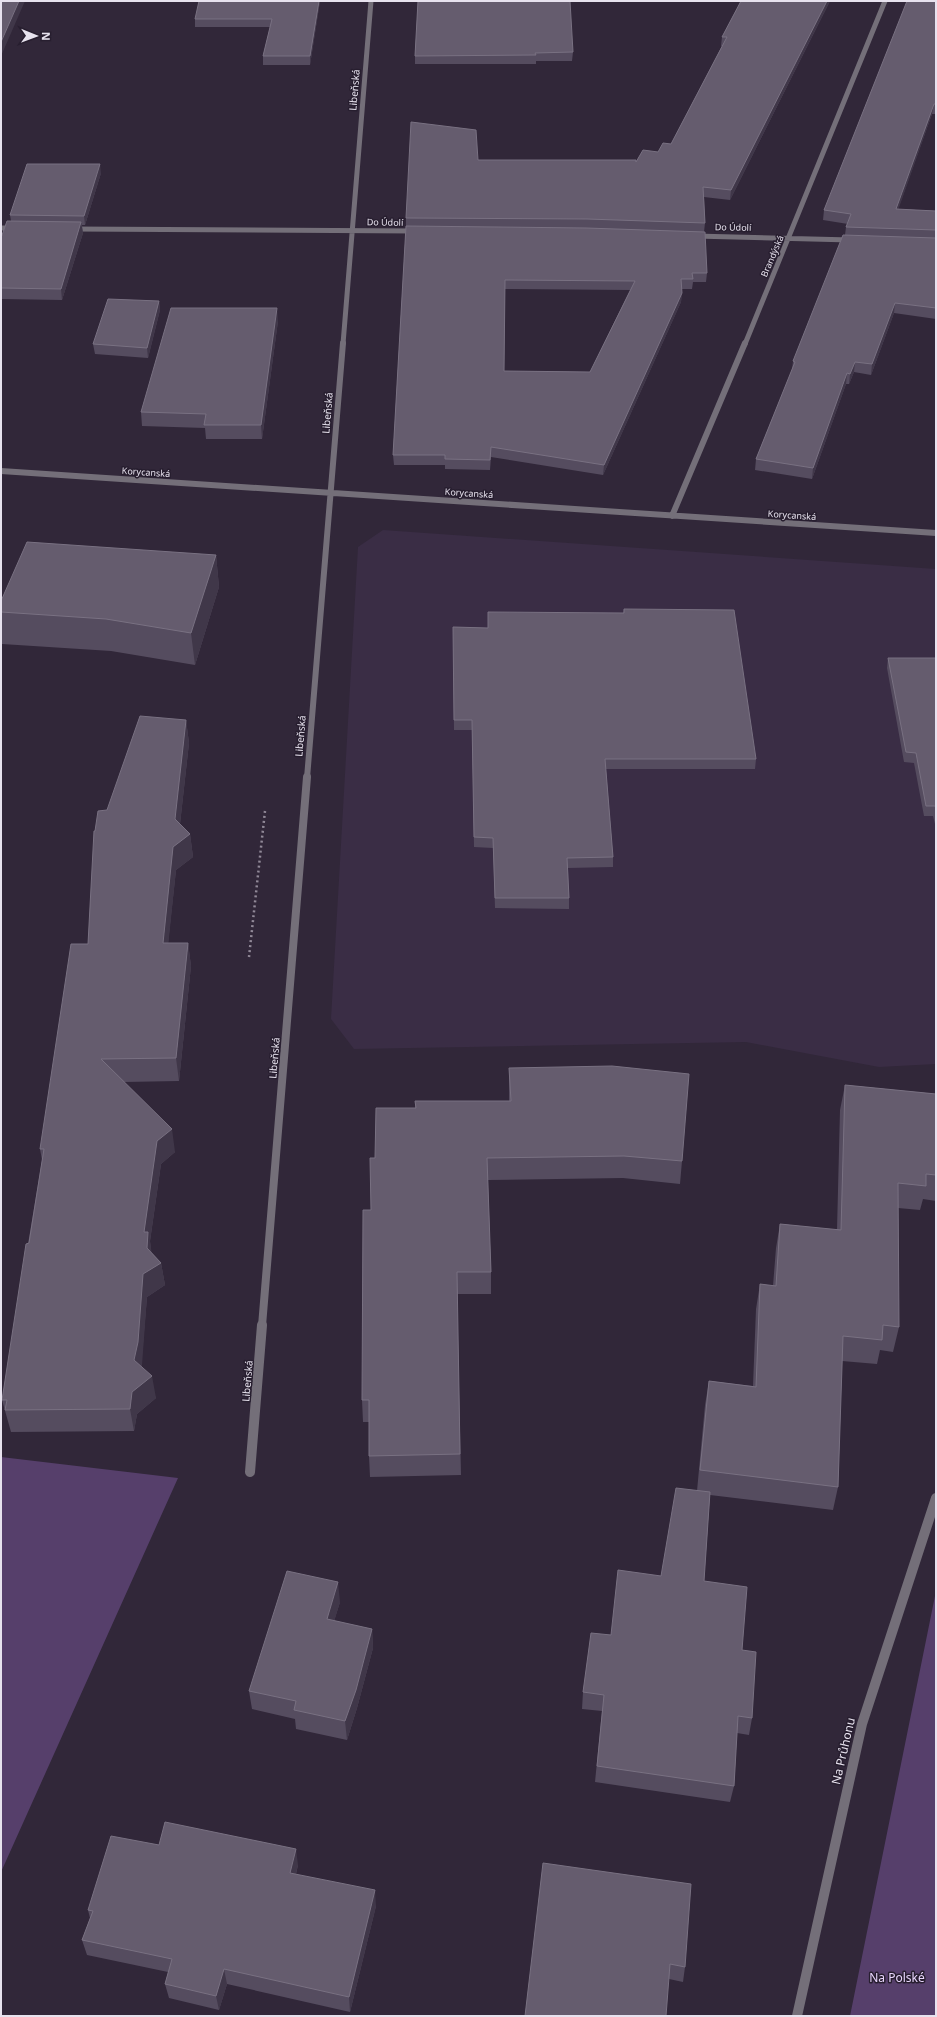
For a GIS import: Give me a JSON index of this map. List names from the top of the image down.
{
  "streets": {
    "street": [
      "Libeňská",
      "Do Údolí",
      "Brandýská",
      "Korycanská",
      "Na Průhonu"
    ]
  },
  "crossings": [
    ["Libeňská", "Do Údolí"],
    ["Libeňská", "Korycanská"],
    ["Do Údolí", "Brandýská"],
    ["Brandýská", "Korycanská"]
  ],
  "parks": ["Na Polské"],
  "north": "right"
}
